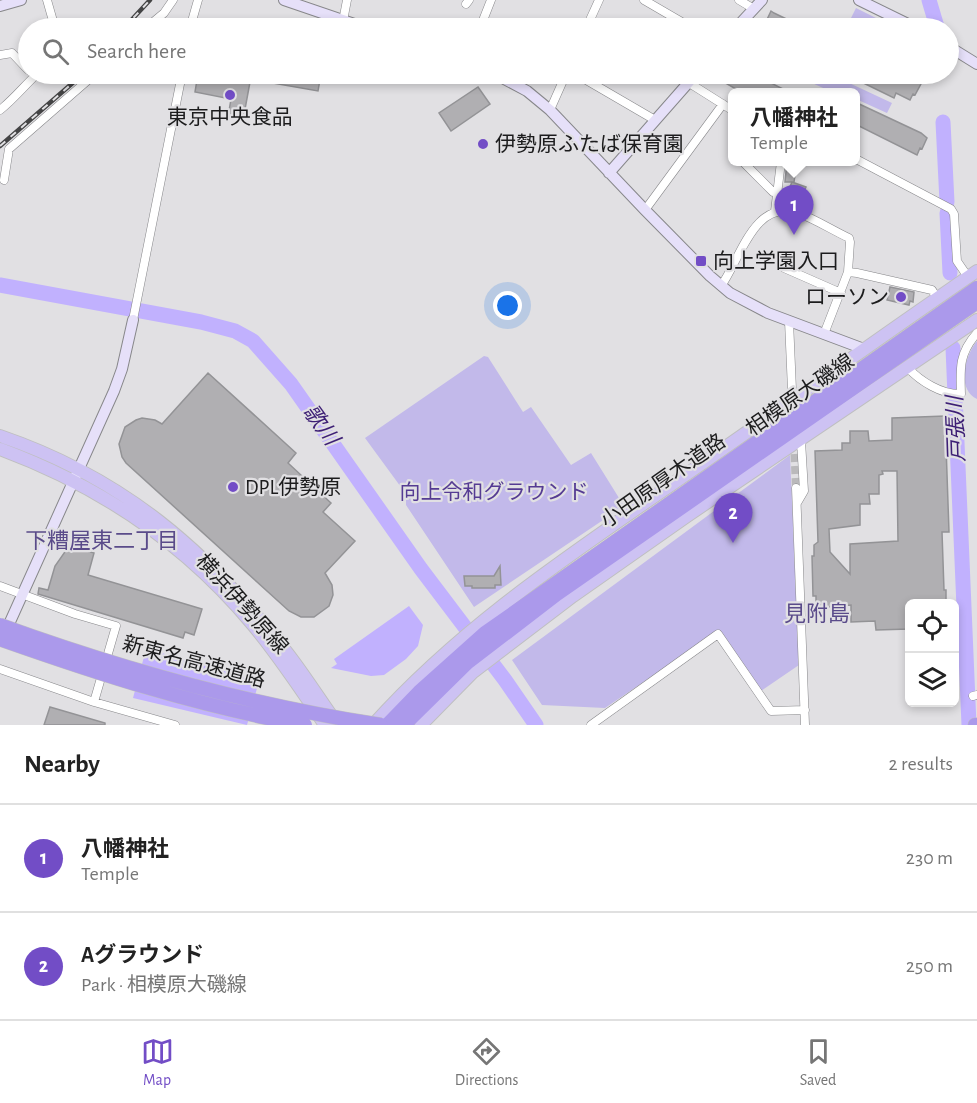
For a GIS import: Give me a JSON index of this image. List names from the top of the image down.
{
  "streets": {
    "highway": ["小田原厚木道路", "新東名高速道路"],
    "main road": ["相模原大磯線", "横浜伊勢原線"]
  },
  "crossings": [
    ["相模原大磯線", "小田原厚木道路"]
  ],
  "districts": ["下糟屋東二丁目", "見附島"],
  "water": ["歌川", "戸張川"],
  "parks": ["向上令和グラウンド"],
  "places": {
    "other": [
      "東京中央食品",
      "伊勢原ふたば保育園",
      "ローソン",
      "DPL伊勢原"
    ],
    "transit": ["向上学園入口"]
  },
  "page": {
    "search": "Search here",
    "popup": ["八幡神社", "Temple"],
    "pins": ["1", "2"],
    "heading": ["Nearby", "2 results"],
    "list": [
      {
        "mark": "1",
        "name": "八幡神社",
        "note": "Temple",
        "value": "230 m"
      },
      {
        "mark": "2",
        "name": "Aグラウンド",
        "note": "Park · 相模原大磯線",
        "value": "250 m"
      }
    ],
    "nav": ["Map", "Directions", "Saved"]
  }
}
